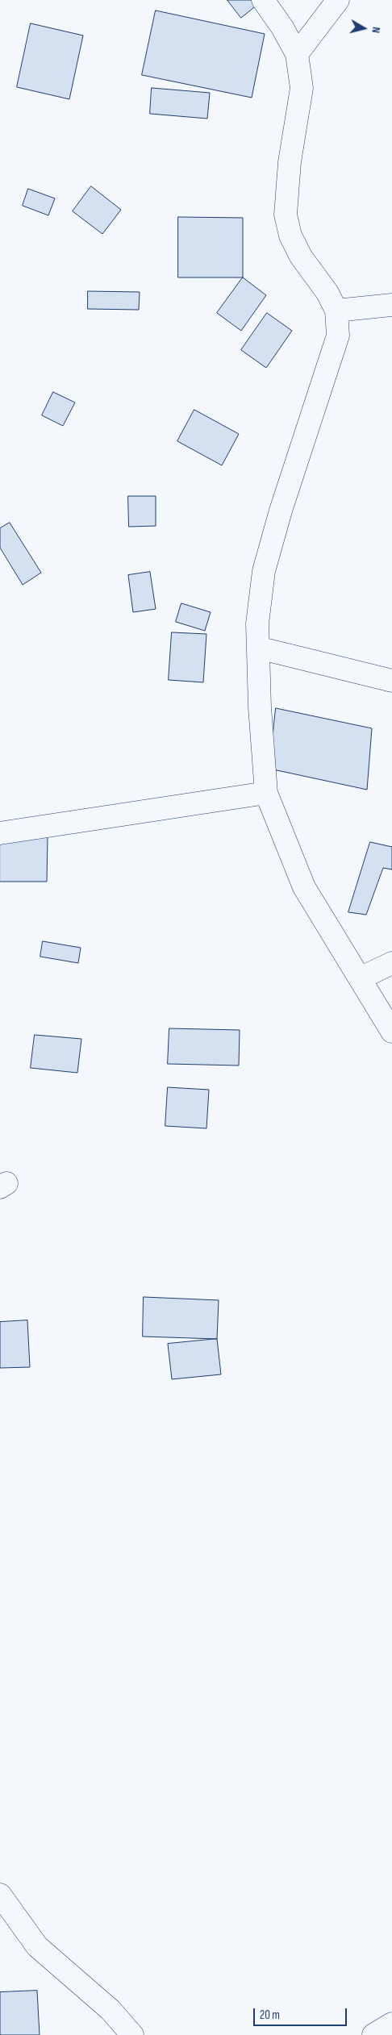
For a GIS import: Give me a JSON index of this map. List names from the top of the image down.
{
  "scale_bar": "20 m",
  "north": "right"
}
